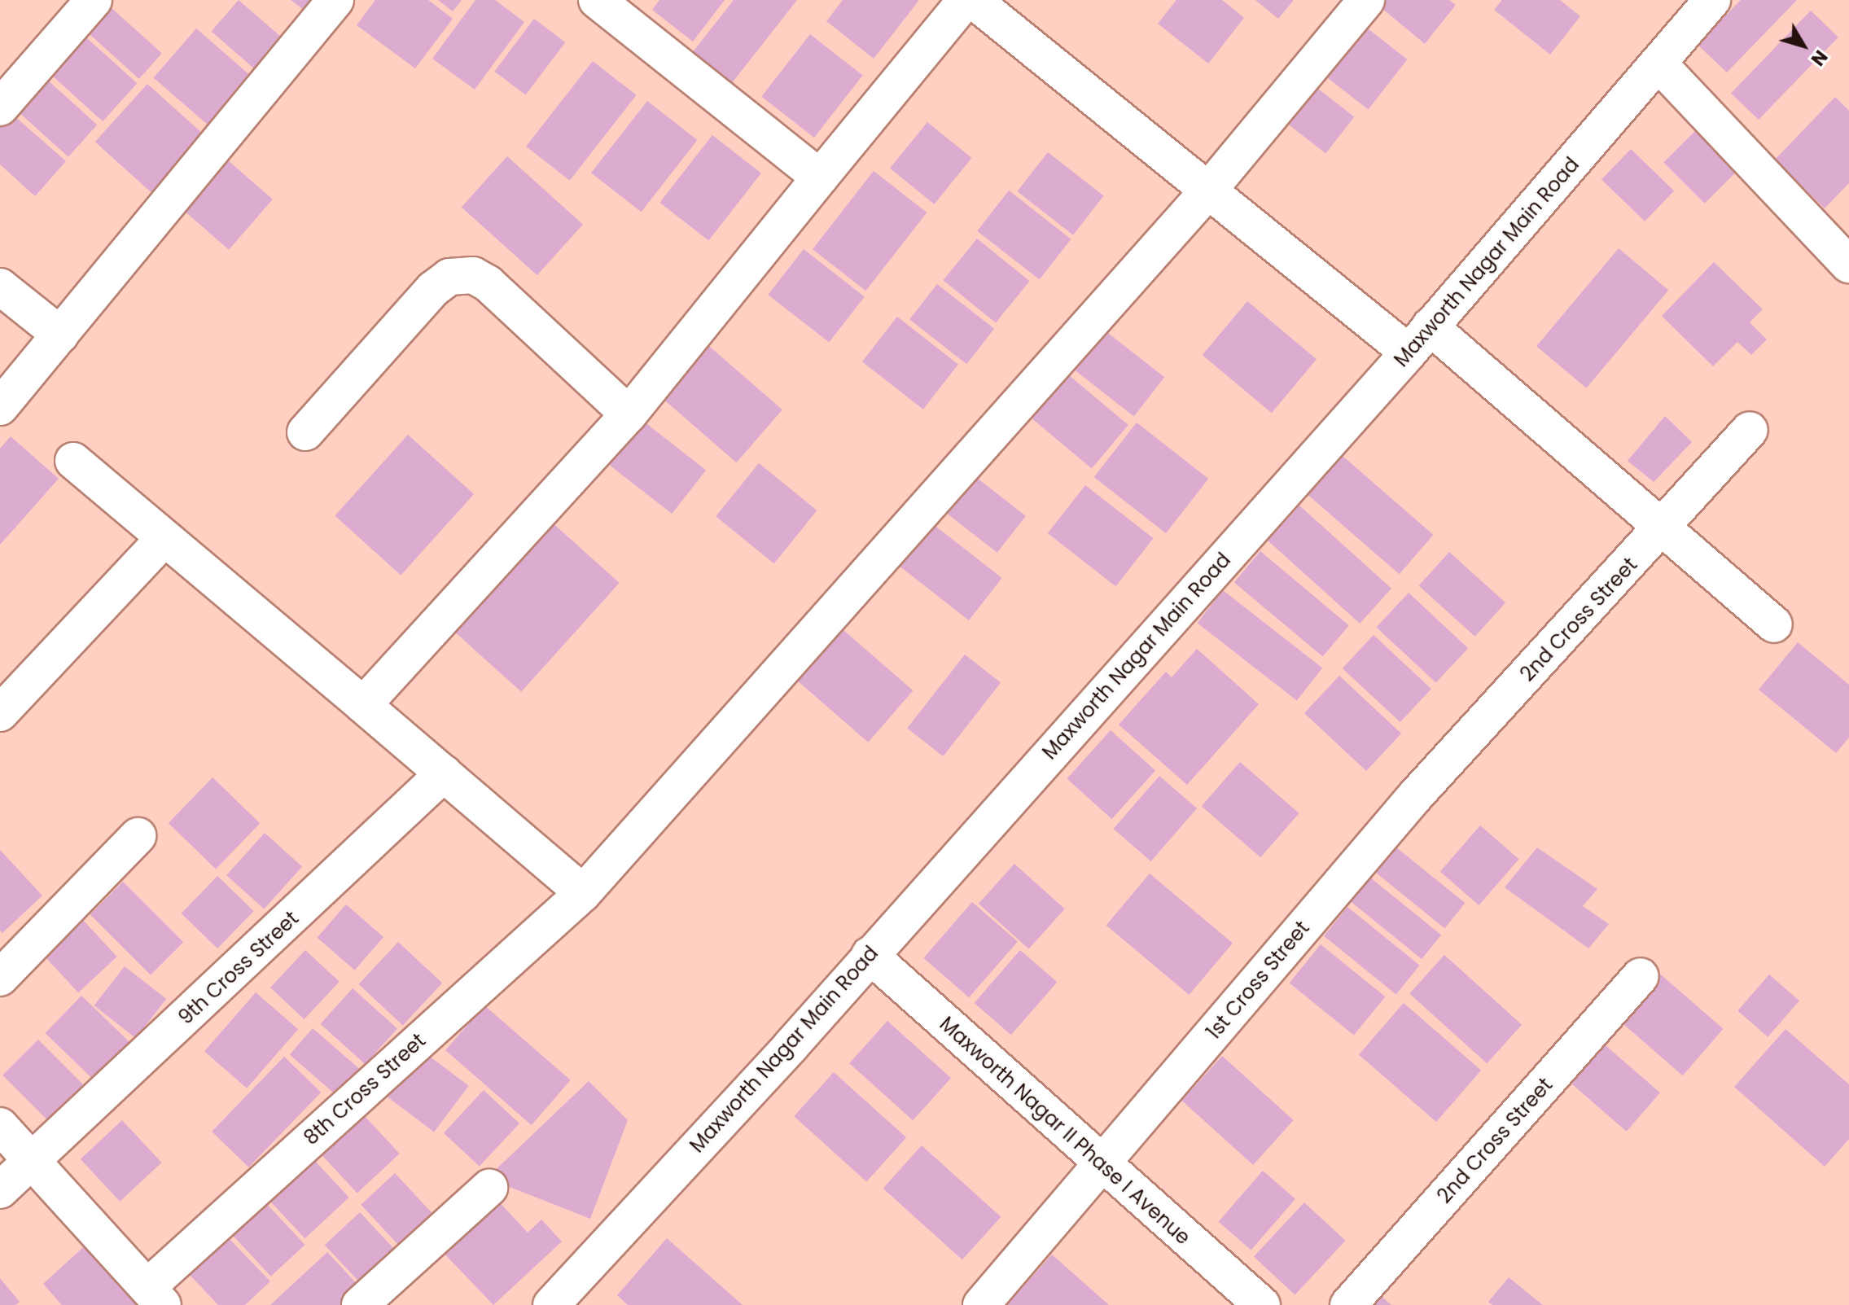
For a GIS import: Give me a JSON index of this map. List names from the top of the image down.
{
  "streets": {
    "street": [
      "Maxworth Nagar Main Road",
      "2nd Cross Street",
      "9th Cross Street",
      "1st Cross Street",
      "8th Cross Street",
      "Maxworth Nagar II Phase I Avenue"
    ]
  },
  "crossings": [
    ["Maxworth Nagar Main Road", "Maxworth Nagar II Phase I Avenue"],
    ["2nd Cross Street", "1st Cross Street"],
    ["1st Cross Street", "Maxworth Nagar II Phase I Avenue"]
  ],
  "north": "bottom right"
}
